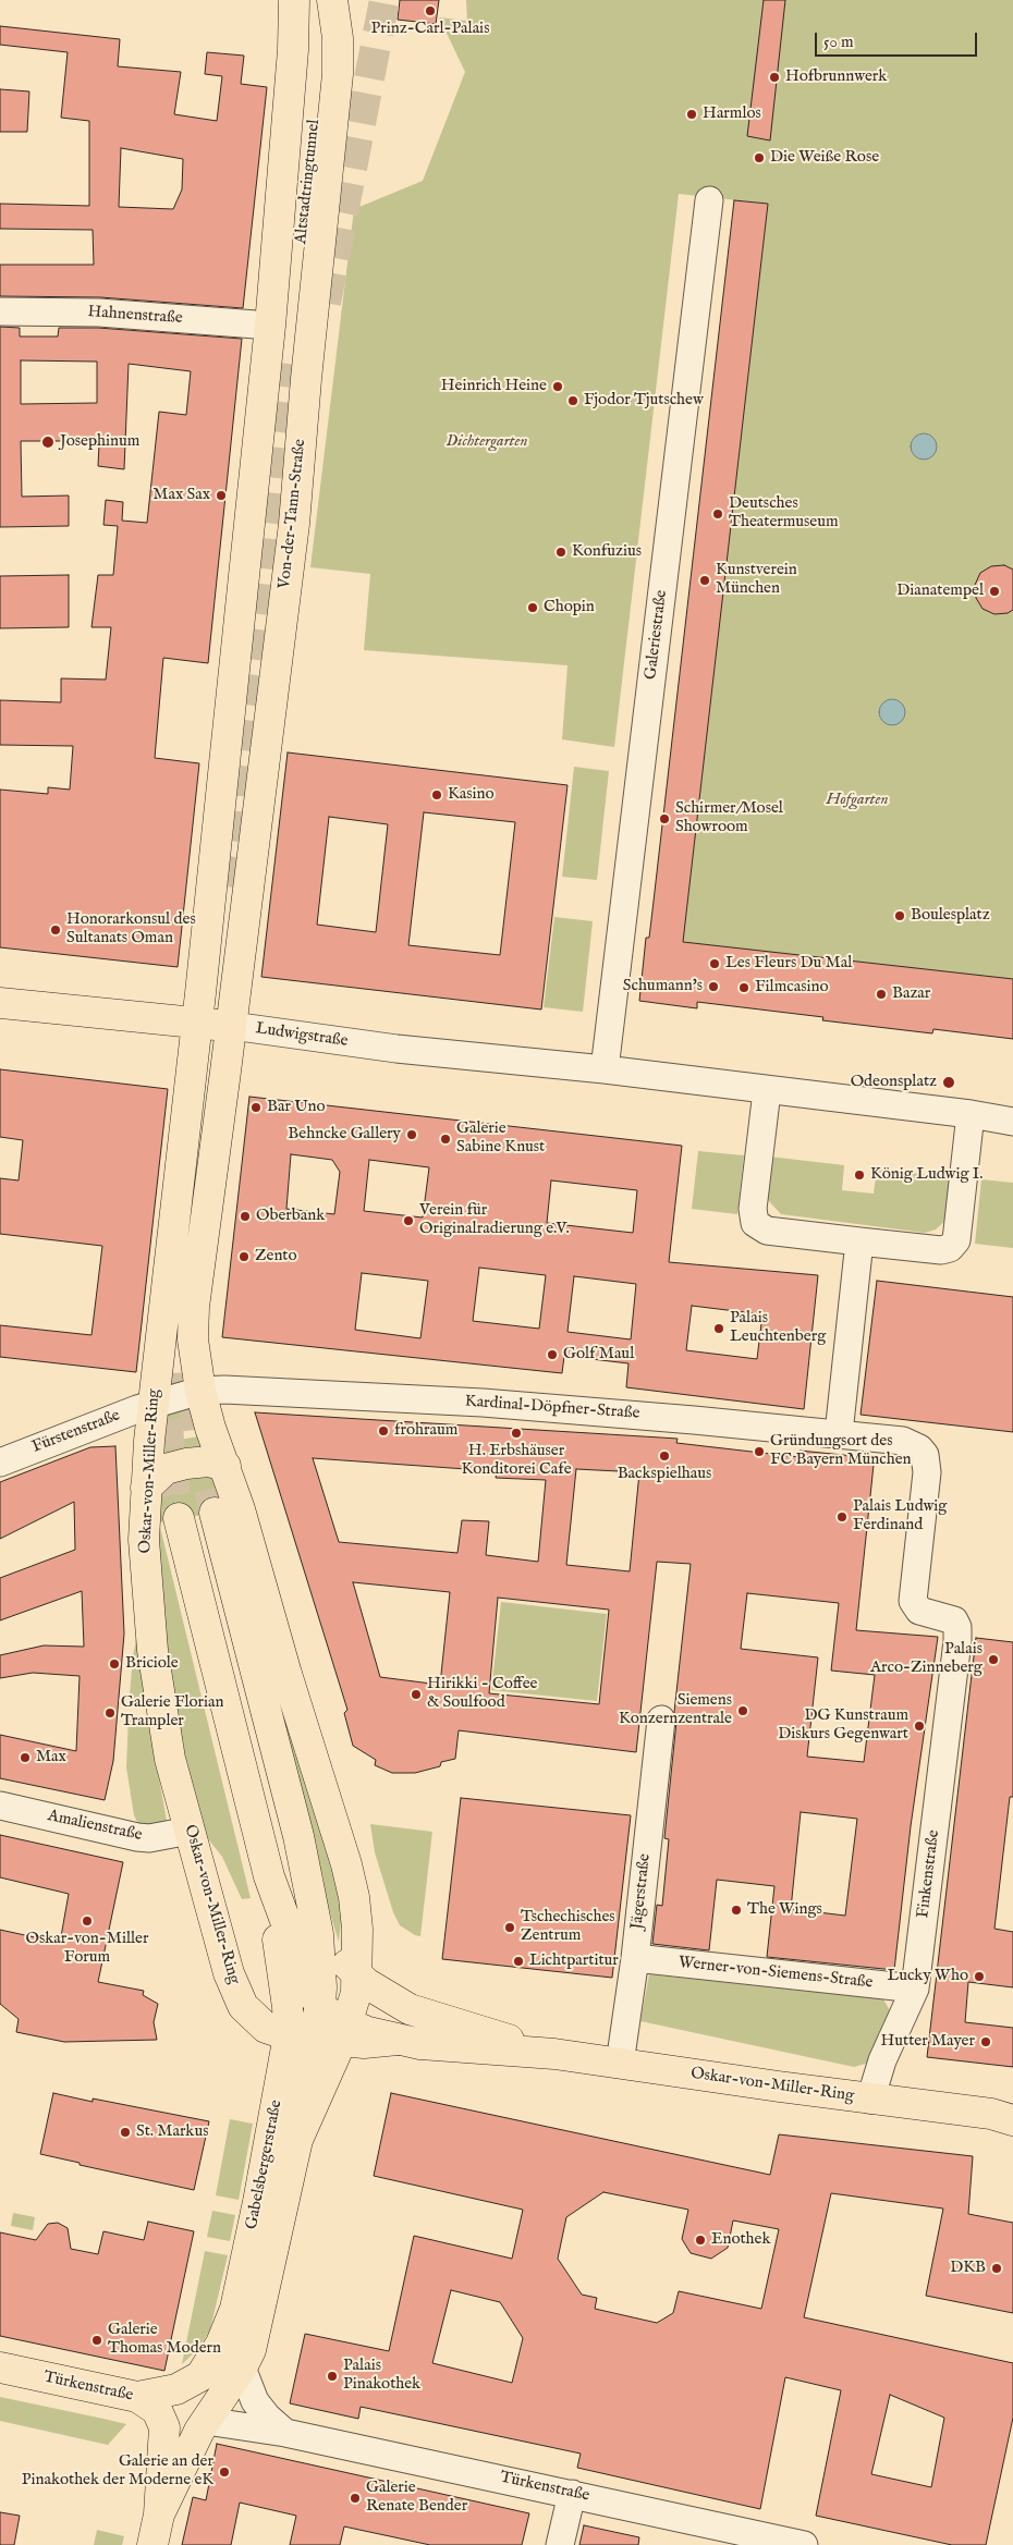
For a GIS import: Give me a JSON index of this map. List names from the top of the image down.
{
  "streets": {
    "main road": [
      "Altstadtringtunnel",
      "Von-der-Tann-Straße",
      "Ludwigstraße",
      "Oskar-von-Miller-Ring",
      "Gabelsbergerstraße",
      "Türkenstraße"
    ],
    "street": [
      "Hahnenstraße",
      "Galeriestraße",
      "Kardinal-Döpfner-Straße",
      "Fürstenstraße",
      "Amalienstraße",
      "Finkenstraße",
      "Jägerstraße",
      "Werner-von-Siemens-Straße"
    ]
  },
  "crossings": [
    ["Von-der-Tann-Straße", "Ludwigstraße"],
    ["Galeriestraße", "Ludwigstraße"],
    ["Ludwigstraße", "Oskar-von-Miller-Ring"],
    ["Kardinal-Döpfner-Straße", "Fürstenstraße"],
    ["Kardinal-Döpfner-Straße", "Oskar-von-Miller-Ring"],
    ["Kardinal-Döpfner-Straße", "Finkenstraße"],
    ["Fürstenstraße", "Oskar-von-Miller-Ring"],
    ["Oskar-von-Miller-Ring", "Amalienstraße"],
    ["Oskar-von-Miller-Ring", "Finkenstraße"],
    ["Oskar-von-Miller-Ring", "Jägerstraße"],
    ["Oskar-von-Miller-Ring", "Gabelsbergerstraße"],
    ["Finkenstraße", "Werner-von-Siemens-Straße"],
    ["Jägerstraße", "Werner-von-Siemens-Straße"],
    ["Gabelsbergerstraße", "Türkenstraße"]
  ],
  "parks": ["Dichtergarten", "Hofgarten"],
  "places": [
    "Prinz-Carl-Palais",
    "Hofbrunnwerk",
    "Harmlos",
    "Die Weiße Rose",
    "Heinrich Heine",
    "Fjodor Tjutschew",
    "Josephinum",
    "Max Sax",
    "Deutsches Theatermuseum",
    "Konfuzius",
    "Kunstverein München",
    "Dianatempel",
    "Chopin",
    "Kasino",
    "Schirmer/Mosel Showroom",
    "Boulesplatz",
    "Honorarkonsul des Sultanats Oman",
    "Les Fleurs Du Mal",
    "Schumann's",
    "Filmcasino",
    "Bazar",
    "Odeonsplatz",
    "Bar Uno",
    "Behncke Gallery",
    "Galerie Sabine Knust",
    "König Ludwig I.",
    "Oberbank",
    "Verein für Originalradierung e.V.",
    "Zento",
    "Palais Leuchtenberg",
    "Golf Maul",
    "frohraum",
    "H. Erbshäuser Konditorei Cafe",
    "Gründungsort des FC Bayern München",
    "Backspielhaus",
    "Palais Ludwig Ferdinand",
    "Palais Arco-Zinneberg",
    "Briciole",
    "Hirikki - Coffee & Soulfood",
    "Siemens Konzernzentrale",
    "Galerie Florian Trampler",
    "DG Kunstraum Diskurs Gegenwart",
    "Max",
    "The Wings",
    "Oskar-von-Miller Forum",
    "Tschechisches Zentrum",
    "Lichtpartitur",
    "Lucky Who",
    "Hutter Mayer",
    "St. Markus",
    "Enothek",
    "DKB",
    "Galerie Thomas Modern",
    "Palais Pinakothek",
    "Galerie an der Pinakothek der Moderne eK",
    "Galerie Renate Bender"
  ],
  "scale_bar": "50 m"
}
